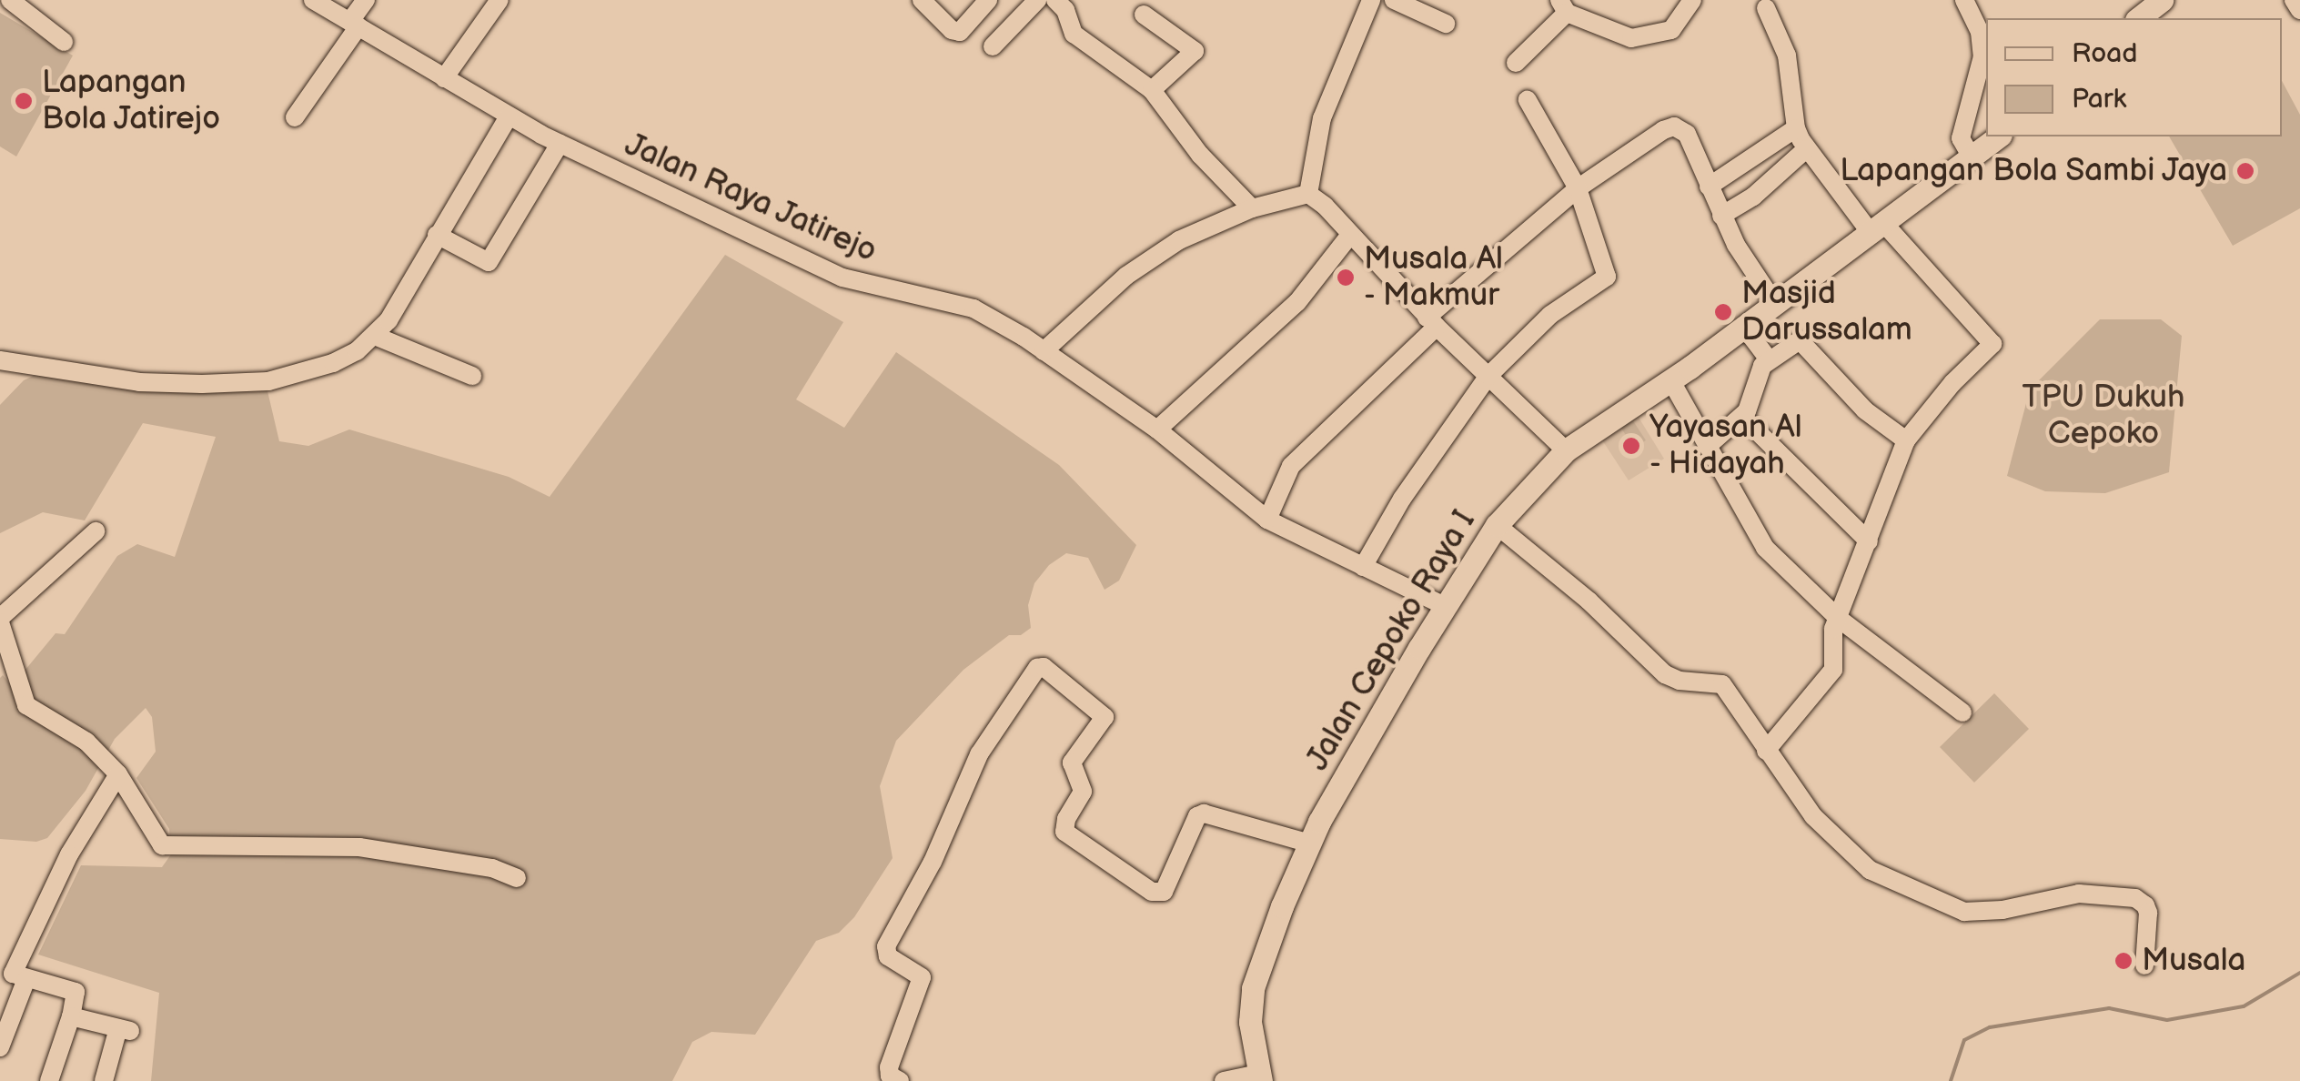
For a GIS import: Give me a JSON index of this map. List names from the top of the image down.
{
  "streets": {
    "main road": ["Jalan Cepoko Raya I"],
    "street": ["Jalan Raya Jatirejo"]
  },
  "crossings": [
    ["Jalan Raya Jatirejo", "Jalan Cepoko Raya I"]
  ],
  "parks": ["TPU Dukuh Cepoko"],
  "places": [
    "Lapangan Bola Jatirejo",
    "Lapangan Bola Sambi Jaya",
    "Musala Al - Makmur",
    "Masjid Darussalam",
    "Yayasan Al - Hidayah",
    "Musala"
  ],
  "legend": ["Road", "Park"]
}
